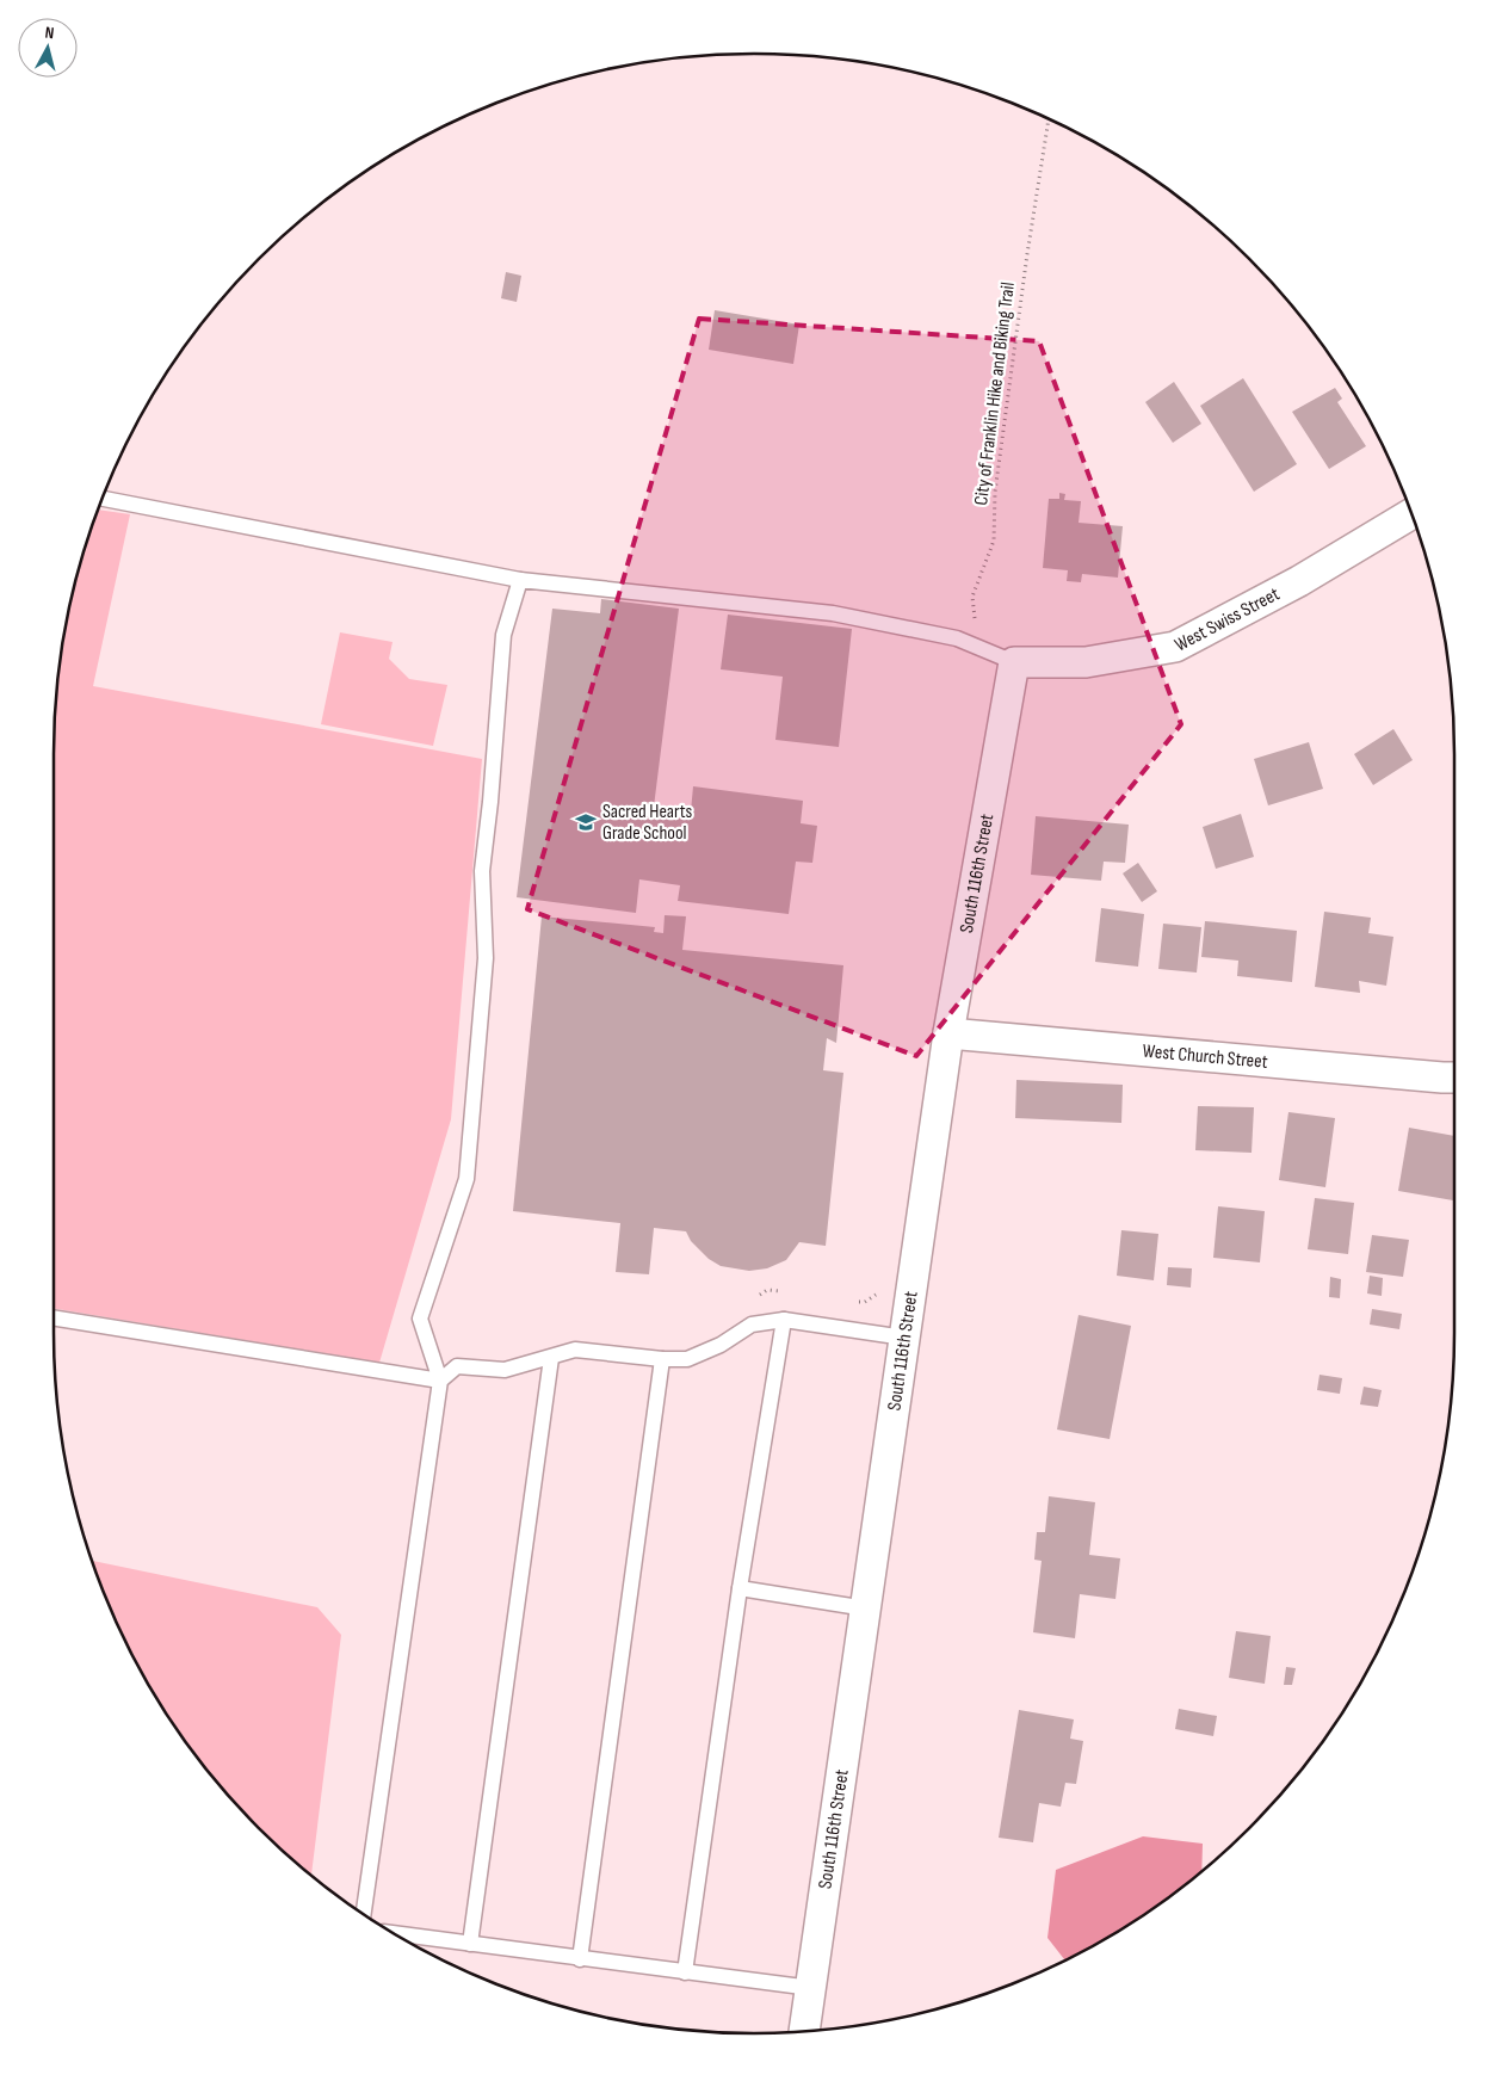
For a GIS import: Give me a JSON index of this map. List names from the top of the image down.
{
  "streets": {
    "street": ["West Swiss Street", "South 116th Street", "West Church Street"],
    "path": ["City of Franklin Hike and Biking Trail"]
  },
  "crossings": [
    ["City of Franklin Hike and Biking Trail", "West Swiss Street"],
    ["City of Franklin Hike and Biking Trail", "South 116th Street"],
    ["West Swiss Street", "South 116th Street"],
    ["South 116th Street", "West Church Street"]
  ],
  "places": {
    "school or university": ["Sacred Hearts Grade School"]
  },
  "north": "top"
}
